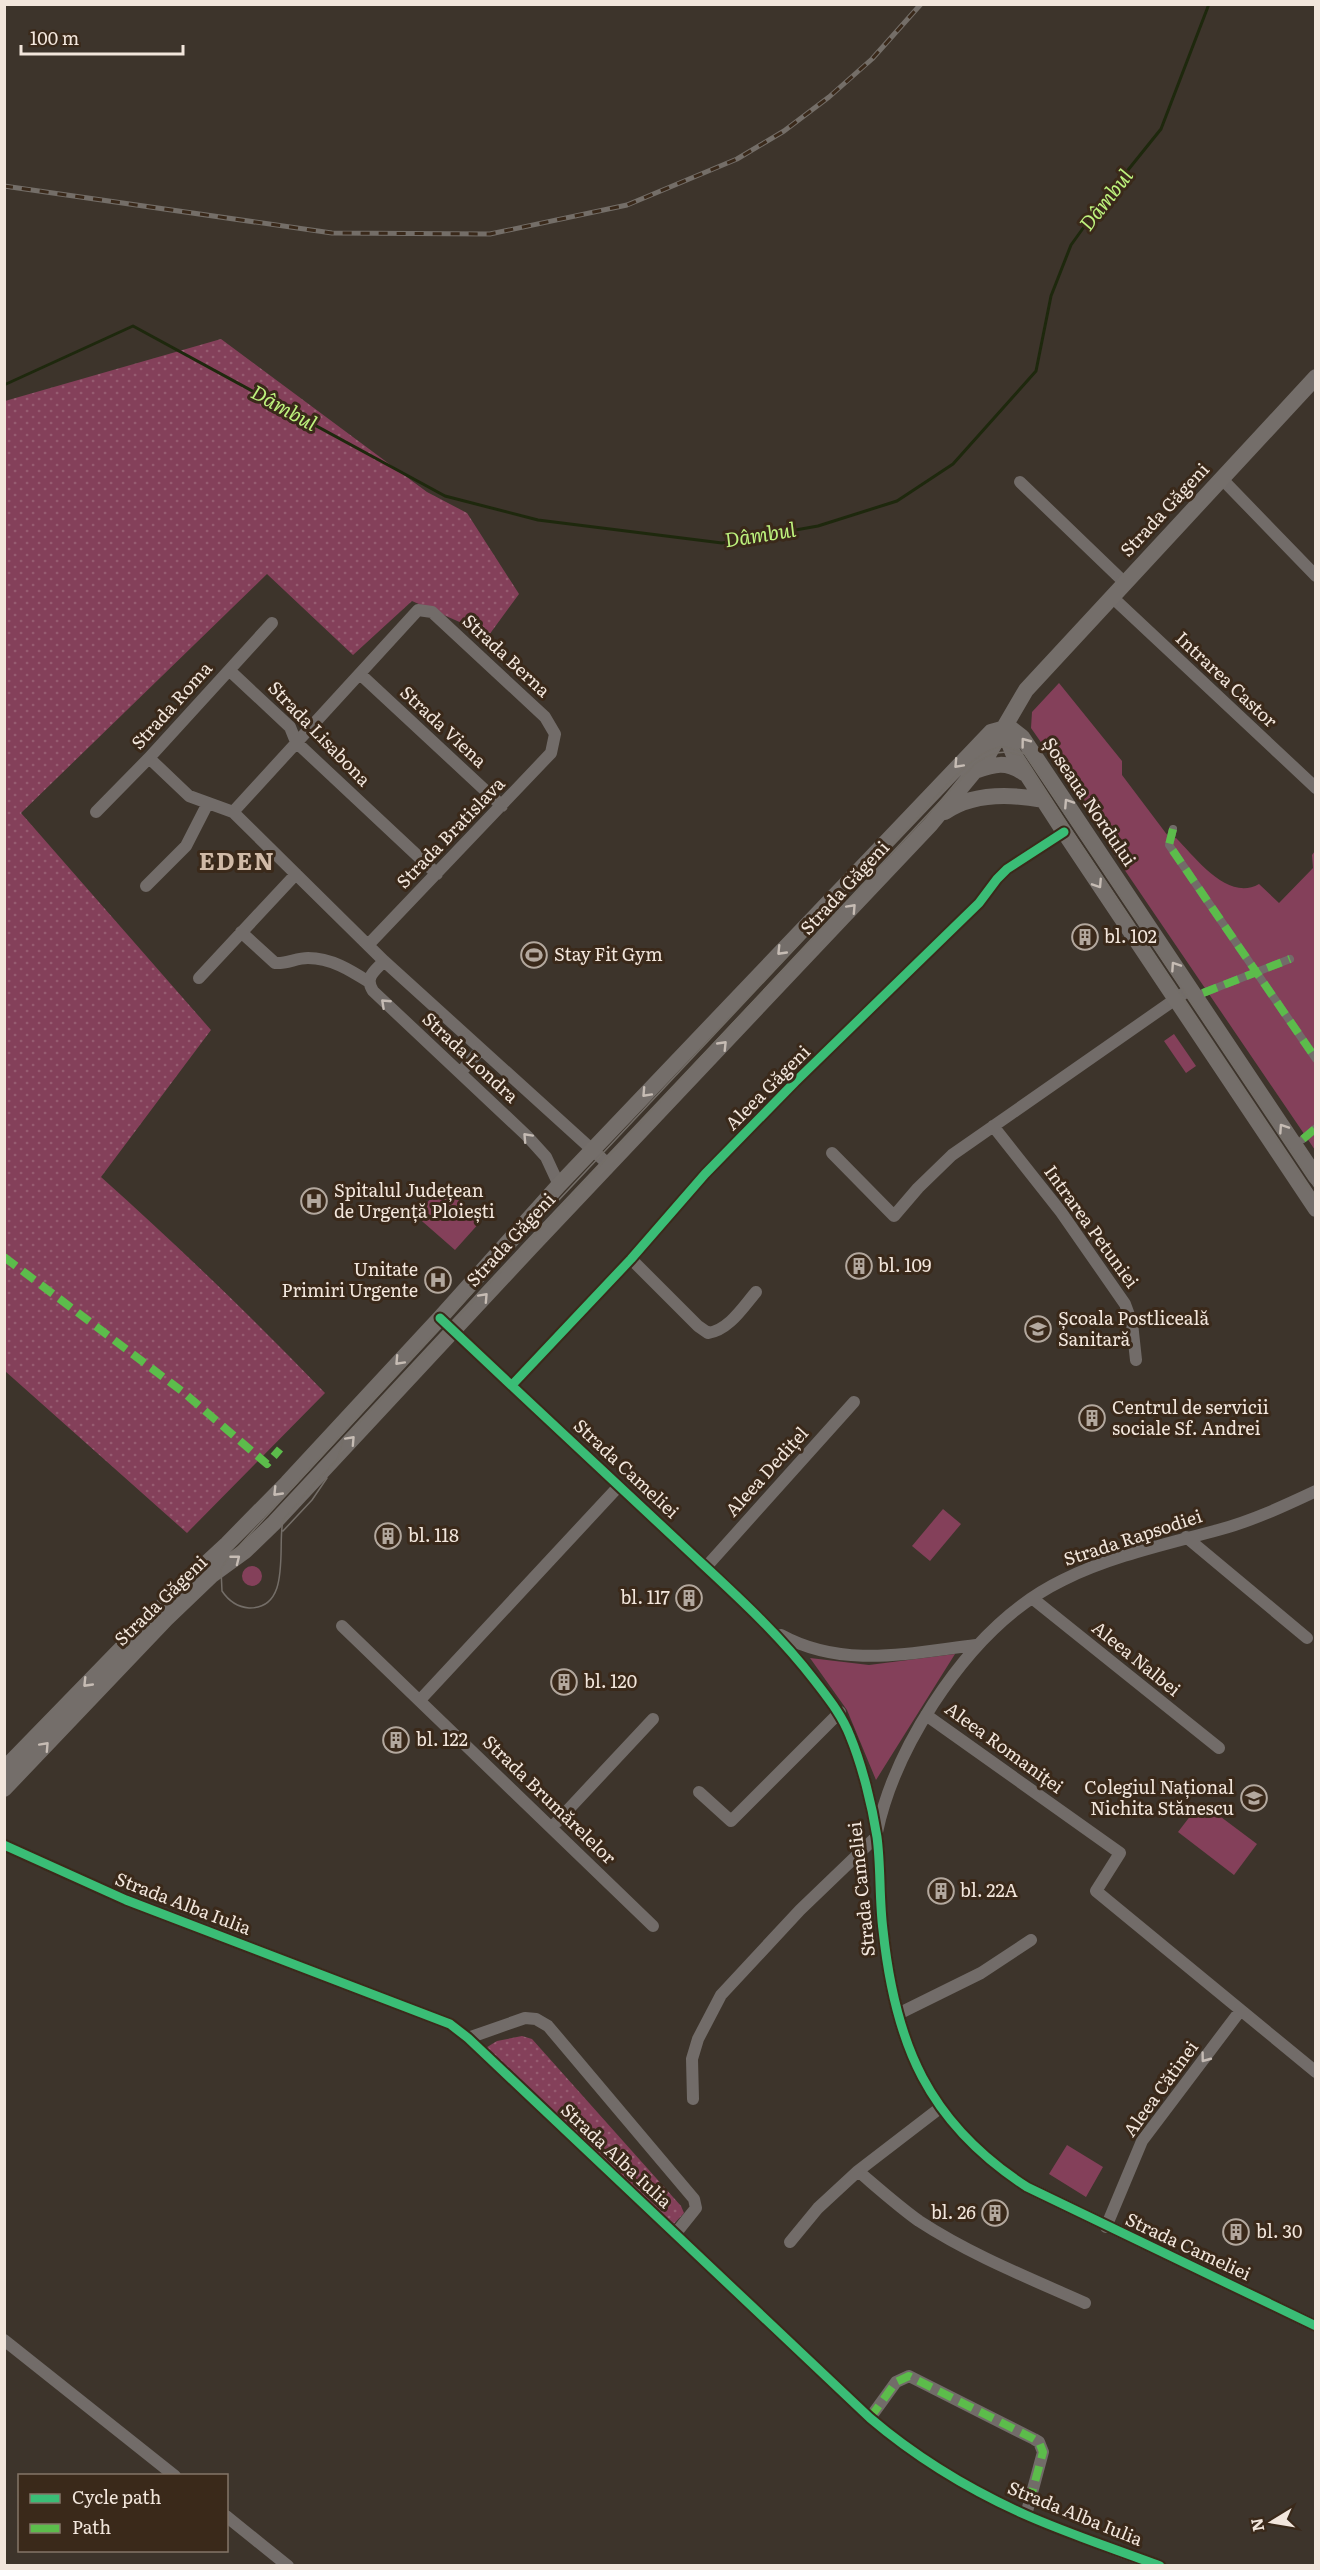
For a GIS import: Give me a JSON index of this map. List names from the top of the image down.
{
  "streets": {
    "main road": ["Strada Găgeni", "Șoseaua Nordului"],
    "street": [
      "Strada Berna",
      "Intrarea Castor",
      "Strada Roma",
      "Strada Viena",
      "Strada Lisabona",
      "Strada Bratislava",
      "Strada Londra",
      "Aleea Găgeni",
      "Intrarea Petuniei",
      "Strada Cameliei",
      "Aleea Dedițel",
      "Strada Rapsodiei",
      "Aleea Nalbei",
      "Aleea Romaniței",
      "Strada Brumărelelor",
      "Strada Alba Iulia",
      "Aleea Cătinei"
    ]
  },
  "crossings": [
    ["Strada Găgeni", "Intrarea Castor"],
    ["Strada Găgeni", "Șoseaua Nordului"],
    ["Strada Găgeni", "Strada Londra"],
    ["Strada Găgeni", "Strada Cameliei"],
    ["Strada Berna", "Strada Viena"],
    ["Strada Berna", "Strada Bratislava"],
    ["Strada Roma", "Strada Lisabona"],
    ["Strada Roma", "Strada Londra"],
    ["Strada Viena", "Strada Bratislava"],
    ["Strada Lisabona", "Strada Bratislava"],
    ["Șoseaua Nordului", "Aleea Găgeni"],
    ["Strada Bratislava", "Strada Londra"],
    ["Aleea Găgeni", "Strada Cameliei"],
    ["Strada Cameliei", "Aleea Dedițel"],
    ["Strada Cameliei", "Strada Rapsodiei"],
    ["Strada Cameliei", "Aleea Cătinei"],
    ["Strada Rapsodiei", "Aleea Nalbei"],
    ["Strada Rapsodiei", "Aleea Romaniței"],
    ["Aleea Romaniței", "Aleea Cătinei"]
  ],
  "one_way": ["Aleea Cătinei"],
  "districts": ["EDEN"],
  "water": ["Dâmbul"],
  "places": {
    "building": [
      "bl. 102",
      "bl. 109",
      "Centrul de servicii sociale Sf. Andrei",
      "bl. 118",
      "bl. 117",
      "bl. 120",
      "bl. 122",
      "bl. 22A",
      "bl. 26",
      "bl. 30"
    ],
    "sports": ["Stay Fit Gym"],
    "hospital": ["Spitalul Județean de Urgență Ploiești", "Unitate Primiri Urgente"],
    "school or university": ["Școala Postliceală Sanitară", "Colegiul Național Nichita Stănescu"]
  },
  "legend": ["Cycle path", "Path"],
  "scale_bar": "100 m",
  "north": "left"
}
